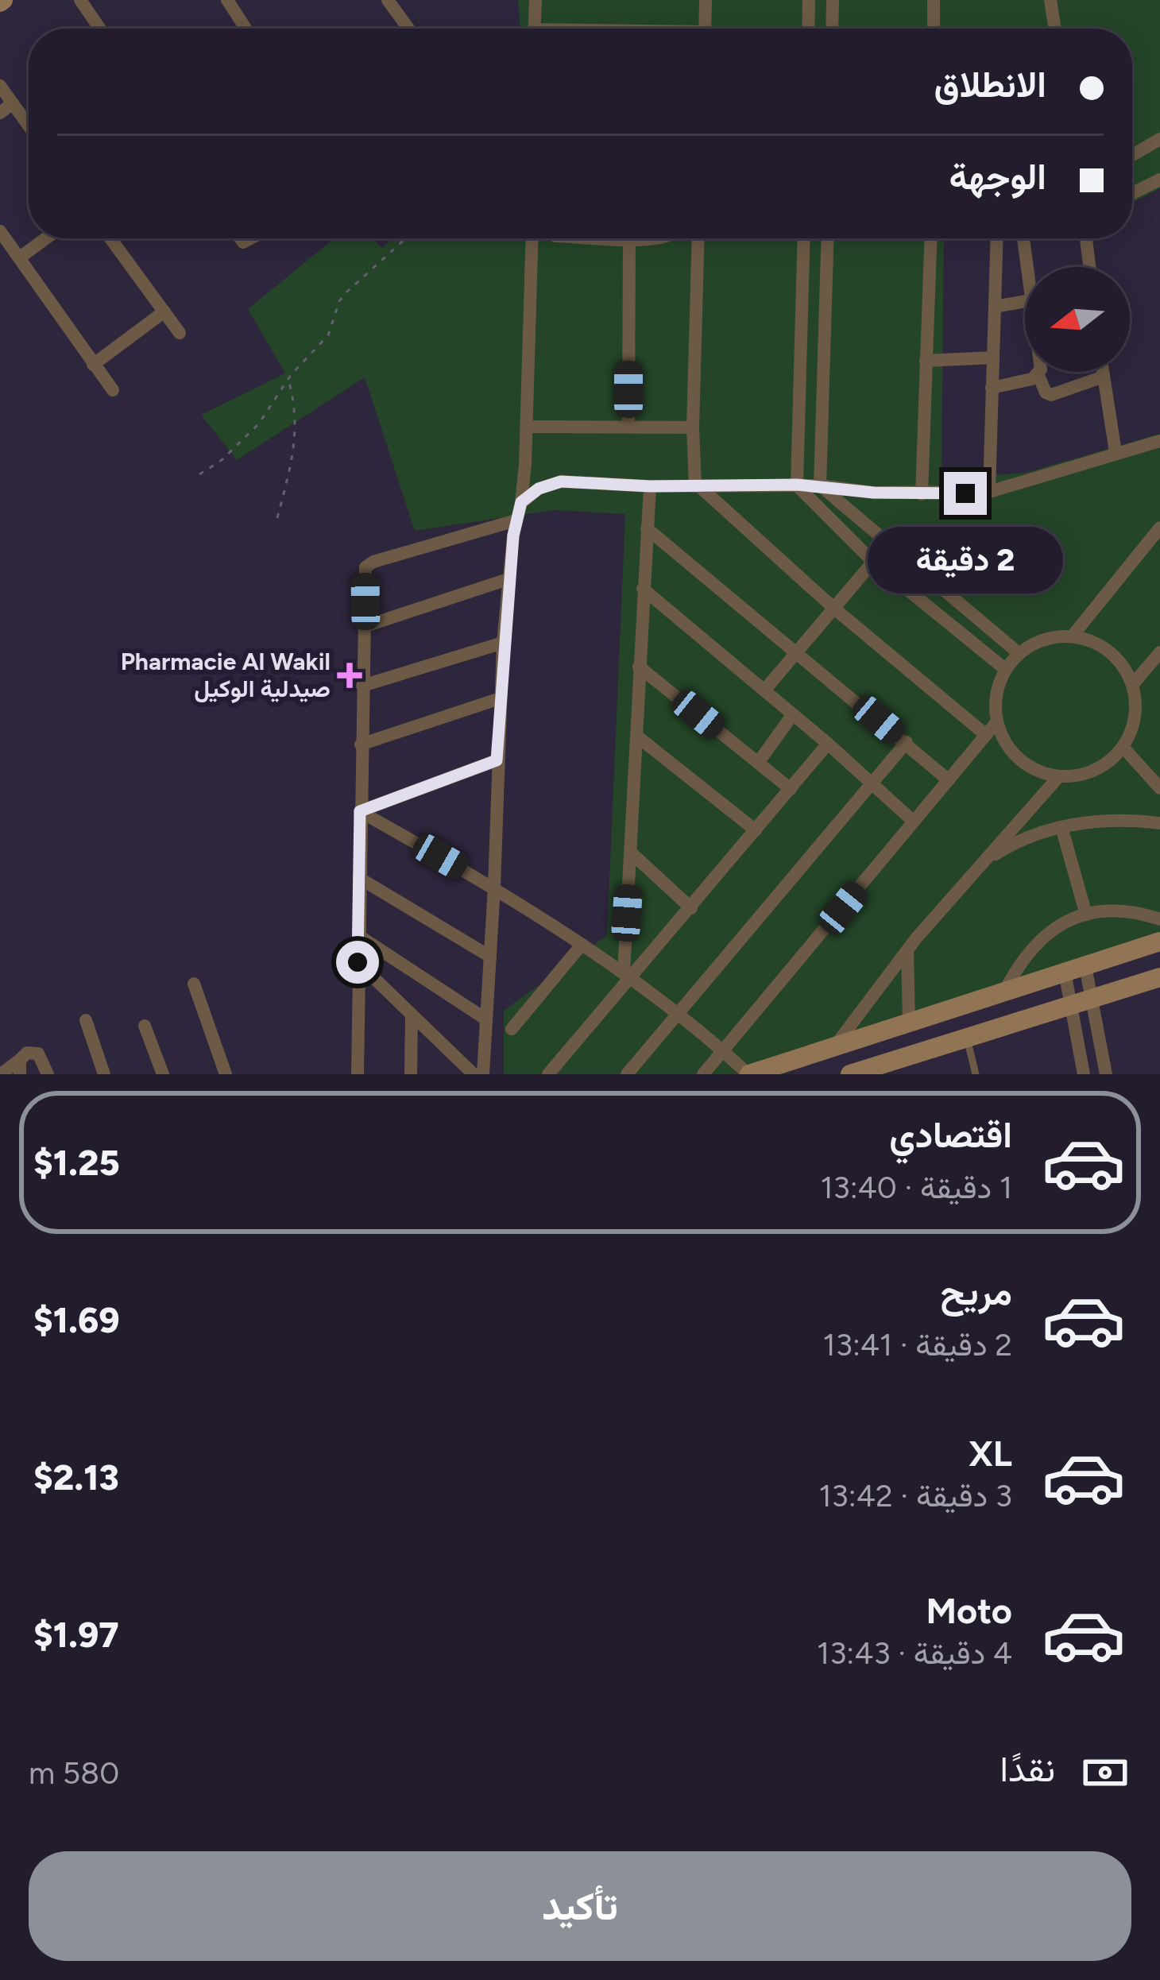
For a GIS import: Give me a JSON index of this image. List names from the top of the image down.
{
  "places": {
    "health": ["Pharmacie Al Wakil صيدلية الوكيل"]
  },
  "north": "left",
  "page": {
    "banner": ["الانطلاق", "الوجهة"],
    "bubble": "2 دقيقة",
    "list": [
      {
        "name": "اقتصادي",
        "note": "1 دقيقة · 13:40",
        "value": "$1.25"
      },
      {
        "name": "مريح",
        "note": "2 دقيقة · 13:41",
        "value": "$1.69"
      },
      {
        "name": "XL",
        "note": "3 دقيقة · 13:42",
        "value": "$2.13"
      },
      {
        "name": "Moto",
        "note": "4 دقيقة · 13:43",
        "value": "$1.97"
      }
    ],
    "pay": ["نقدًا", "580 m"],
    "buttons": "تأكيد"
  }
}
